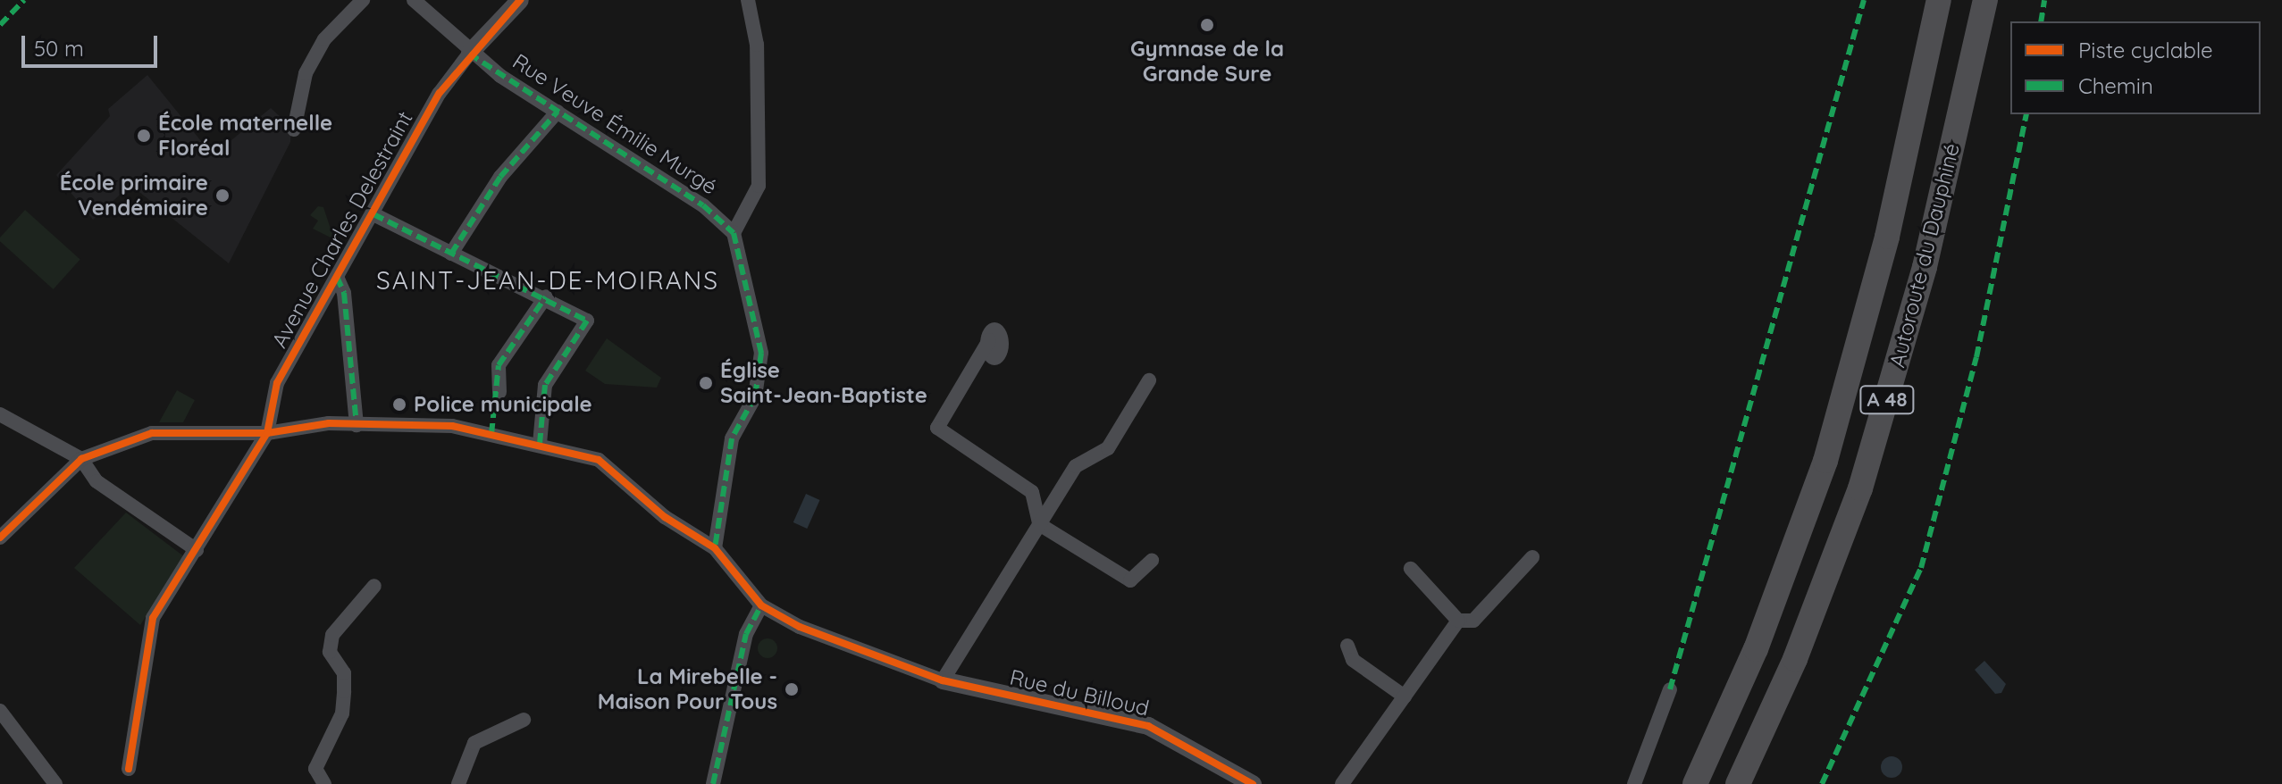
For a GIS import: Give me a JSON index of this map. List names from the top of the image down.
{
  "streets": {
    "highway": ["Autoroute du Dauphiné", "A 48"],
    "street": ["Rue Veuve Émilie Murgé", "Avenue Charles Delestraint", "Rue du Billoud"]
  },
  "crossings": [
    ["Rue Veuve Émilie Murgé", "Avenue Charles Delestraint"]
  ],
  "districts": ["SAINT-JEAN-DE-MOIRANS"],
  "places": [
    "Gymnase de la Grande Sure",
    "École maternelle Floréal",
    "École primaire Vendémiaire",
    "Église Saint-Jean-Baptiste",
    "Police municipale",
    "La Mirebelle - Maison Pour Tous"
  ],
  "legend": ["Piste cyclable", "Chemin"],
  "scale_bar": "50 m"
}
